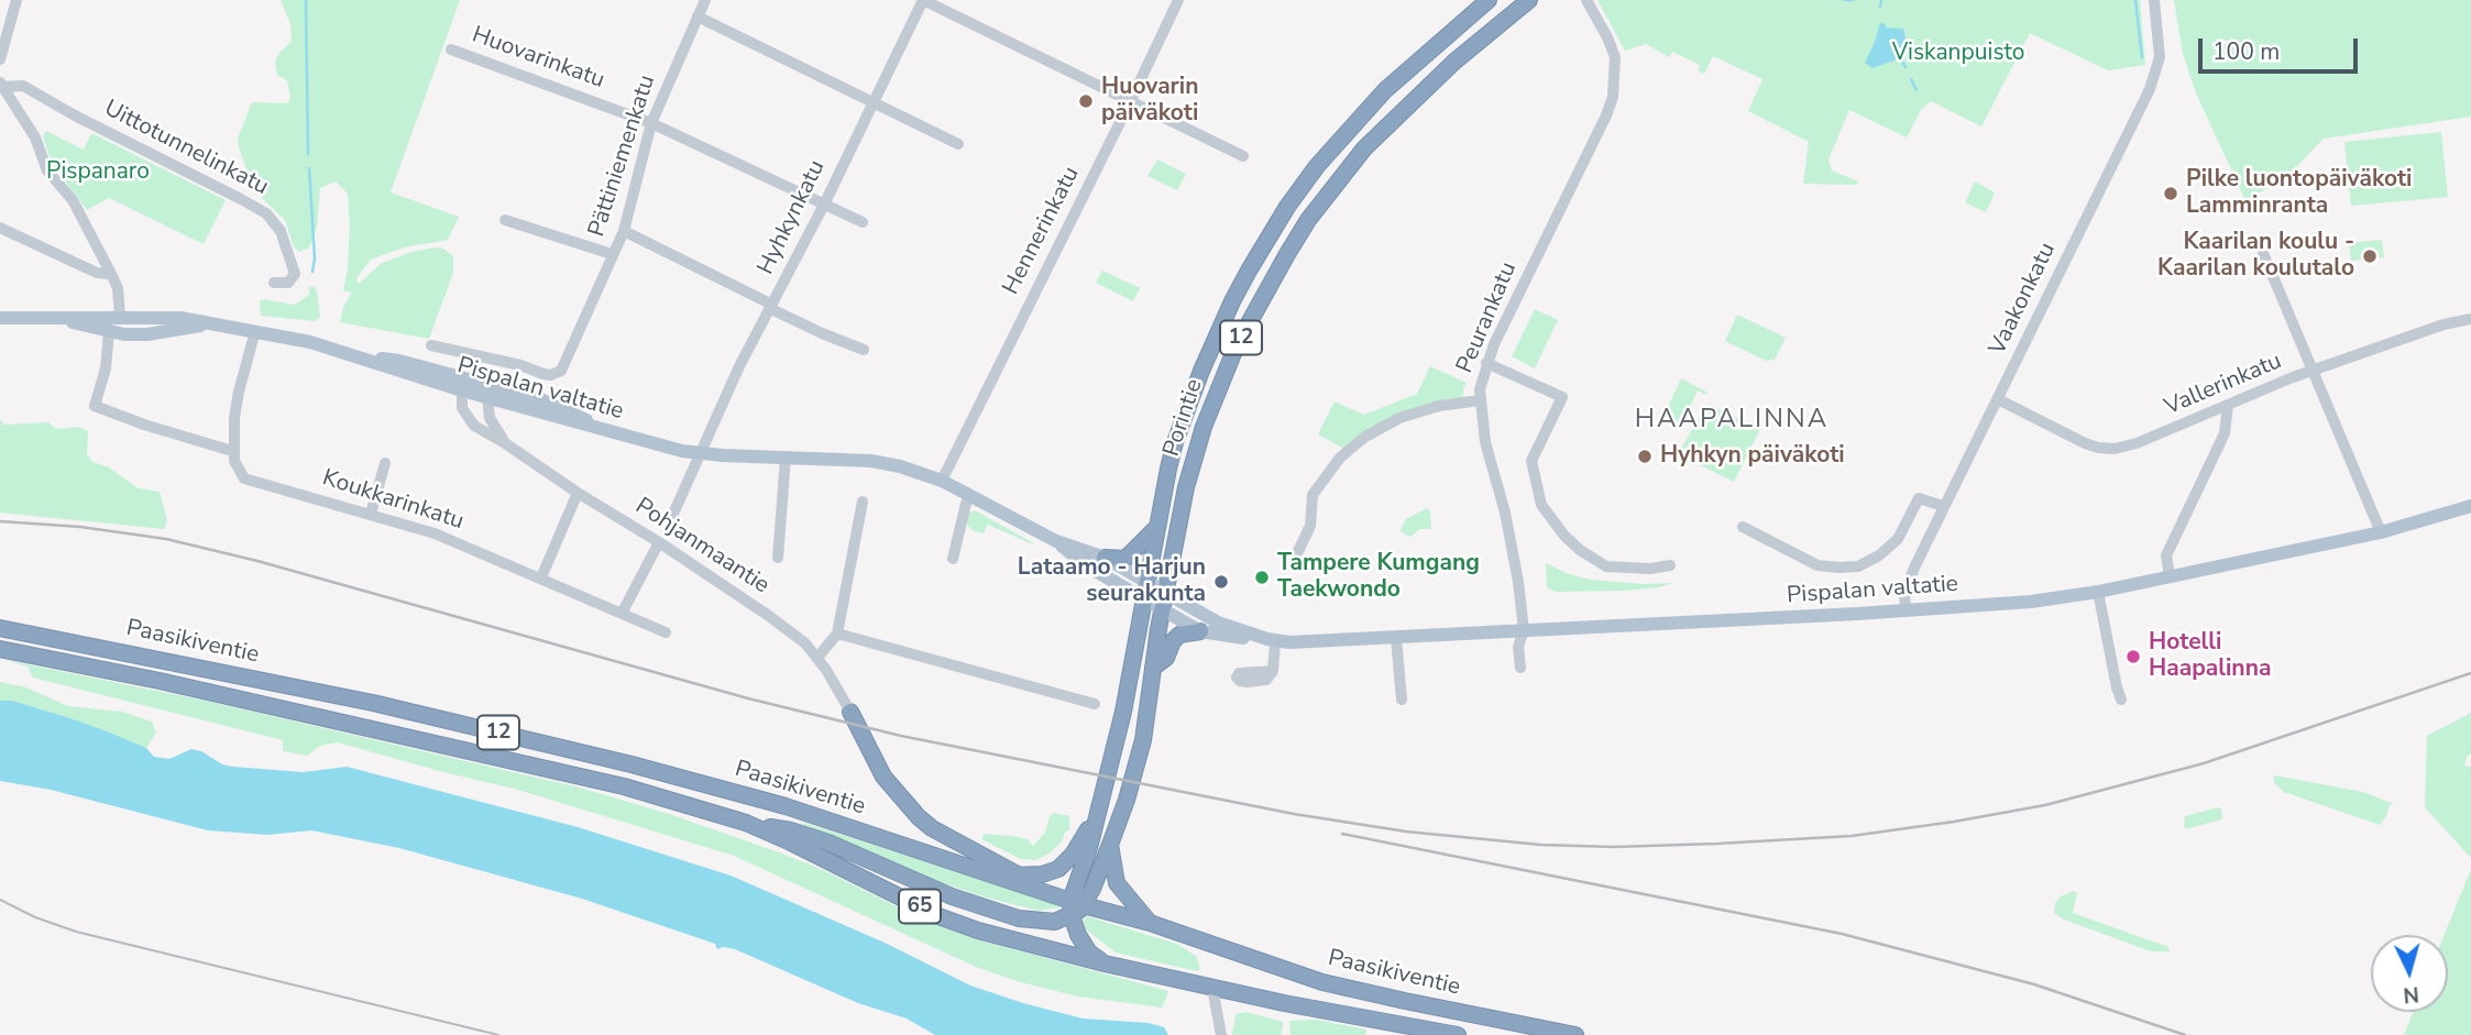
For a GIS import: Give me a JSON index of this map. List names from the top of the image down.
{
  "streets": {
    "highway": [
      "12",
      "Porintie",
      "Paasikiventie",
      "65"
    ],
    "main road": ["Pispalan valtatie"],
    "street": [
      "Huovarinkatu",
      "Uittotunnelinkatu",
      "Pättiniemenkatu",
      "Hyhkynkatu",
      "Hennerinkatu",
      "Vaakonkatu",
      "Peurankatu",
      "Vallerinkatu",
      "Koukkarinkatu",
      "Pohjanmaantie"
    ]
  },
  "crossings": [
    ["Huovarinkatu", "Pättiniemenkatu"],
    ["Huovarinkatu", "Hyhkynkatu"],
    ["Hyhkynkatu", "Pispalan valtatie"],
    ["Hennerinkatu", "Pispalan valtatie"],
    ["Vaakonkatu", "Vallerinkatu"],
    ["Vaakonkatu", "Pispalan valtatie"],
    ["Peurankatu", "Pispalan valtatie"],
    ["12", "Porintie"],
    ["12", "Paasikiventie"],
    ["Pispalan valtatie", "Porintie"],
    ["Pispalan valtatie", "Pohjanmaantie"],
    ["Porintie", "Paasikiventie"]
  ],
  "districts": ["HAAPALINNA"],
  "parks": ["Viskanpuisto", "Pispanaro"],
  "places": [
    "Huovarin päiväkoti",
    "Pilke luontopäiväkoti Lamminranta",
    "Kaarilan koulu - Kaarilan koulutalo",
    "Hyhkyn päiväkoti",
    "Tampere Kumgang Taekwondo",
    "Lataamo - Harjun seurakunta",
    "Hotelli Haapalinna"
  ],
  "scale_bar": "100 m",
  "north": "bottom"
}
